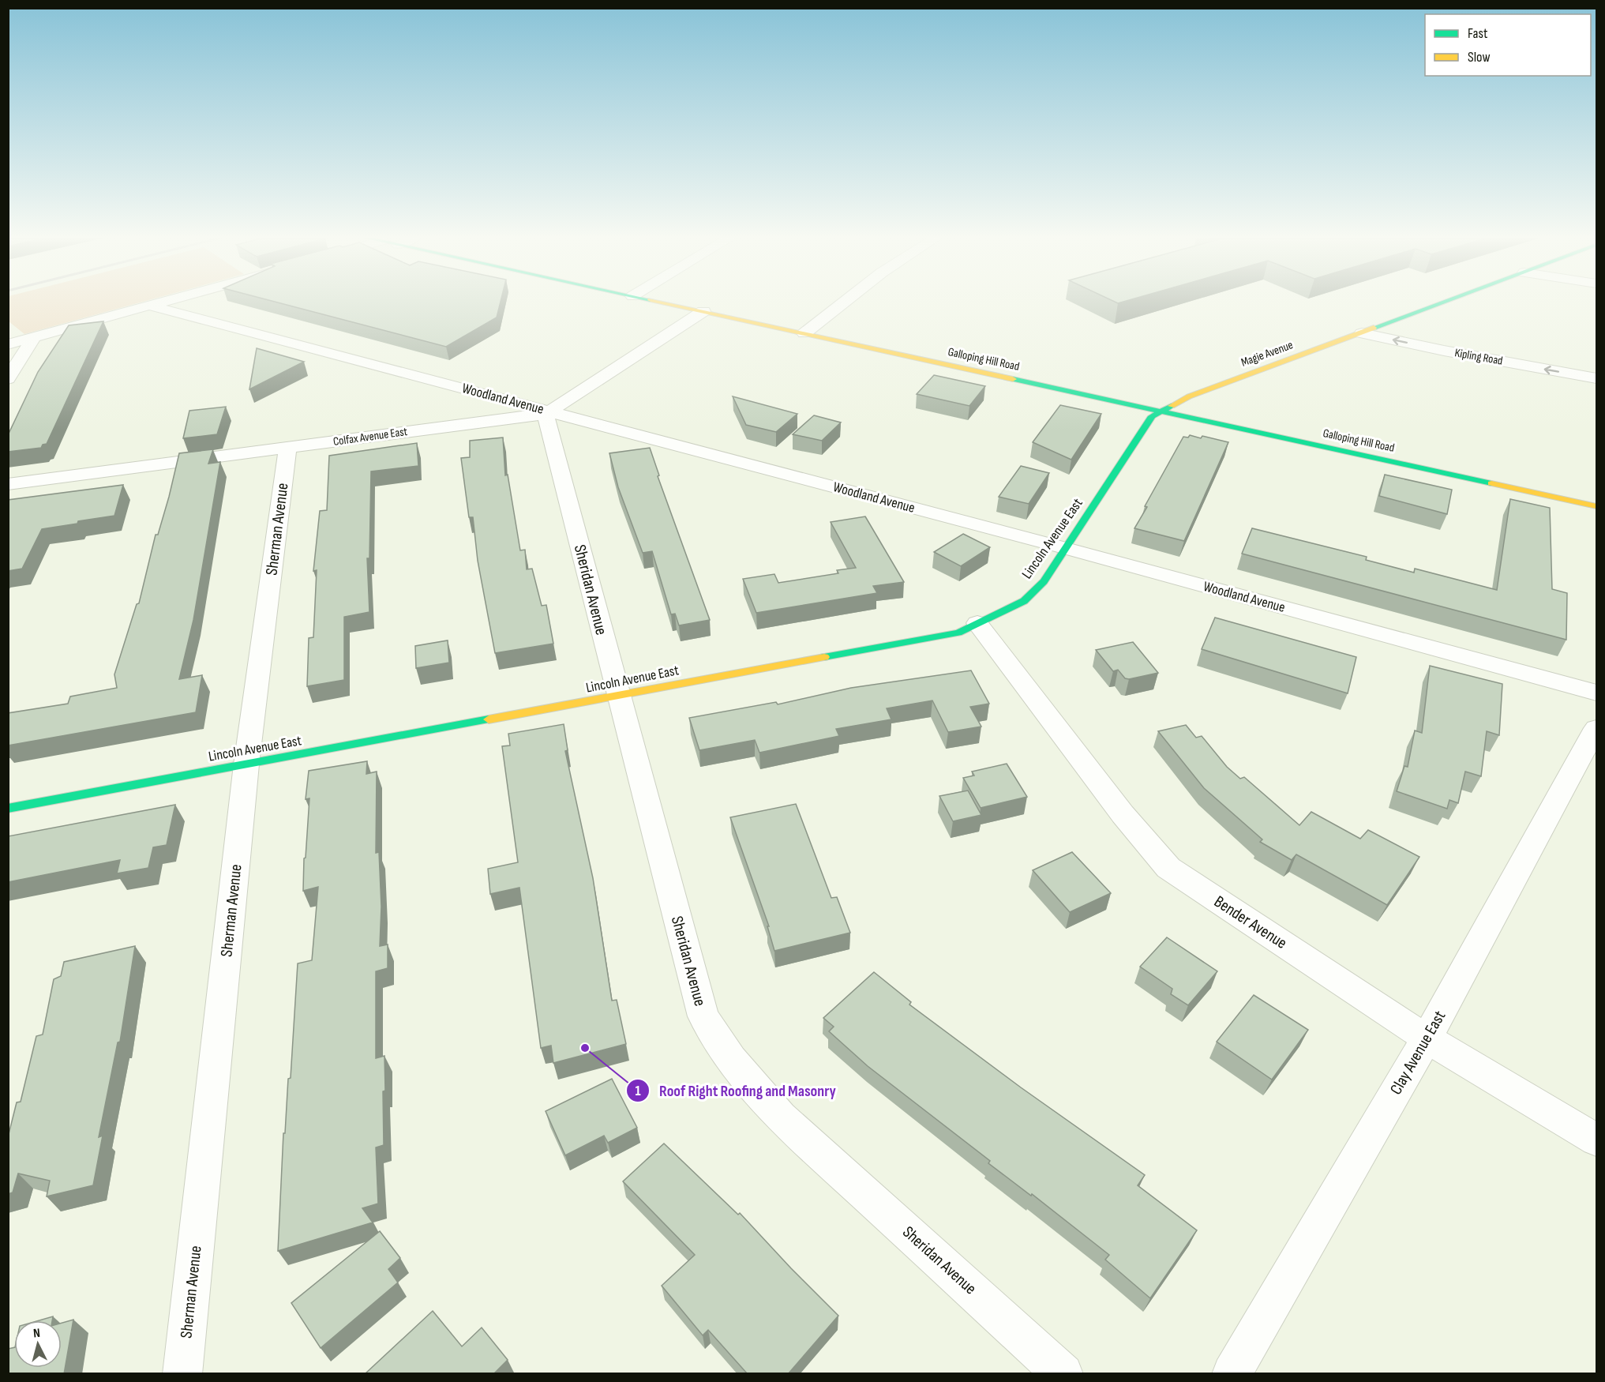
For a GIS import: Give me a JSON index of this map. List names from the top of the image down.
{
  "streets": {
    "street": [
      "Magie Avenue",
      "Kipling Road",
      "Galloping Hill Road",
      "Woodland Avenue",
      "Colfax Avenue East",
      "Sherman Avenue",
      "Lincoln Avenue East",
      "Sheridan Avenue",
      "Bender Avenue",
      "Clay Avenue East"
    ]
  },
  "crossings": [
    ["Magie Avenue", "Kipling Road"],
    ["Magie Avenue", "Galloping Hill Road"],
    ["Magie Avenue", "Lincoln Avenue East"],
    ["Galloping Hill Road", "Colfax Avenue East"],
    ["Galloping Hill Road", "Lincoln Avenue East"],
    ["Woodland Avenue", "Colfax Avenue East"],
    ["Woodland Avenue", "Lincoln Avenue East"],
    ["Woodland Avenue", "Sheridan Avenue"],
    ["Colfax Avenue East", "Sherman Avenue"],
    ["Colfax Avenue East", "Sheridan Avenue"],
    ["Sherman Avenue", "Lincoln Avenue East"],
    ["Lincoln Avenue East", "Sheridan Avenue"],
    ["Lincoln Avenue East", "Bender Avenue"],
    ["Bender Avenue", "Clay Avenue East"]
  ],
  "one_way": ["Kipling Road"],
  "places": ["Roof Right Roofing and Masonry"],
  "legend": ["Fast", "Slow"],
  "north": "top"
}
